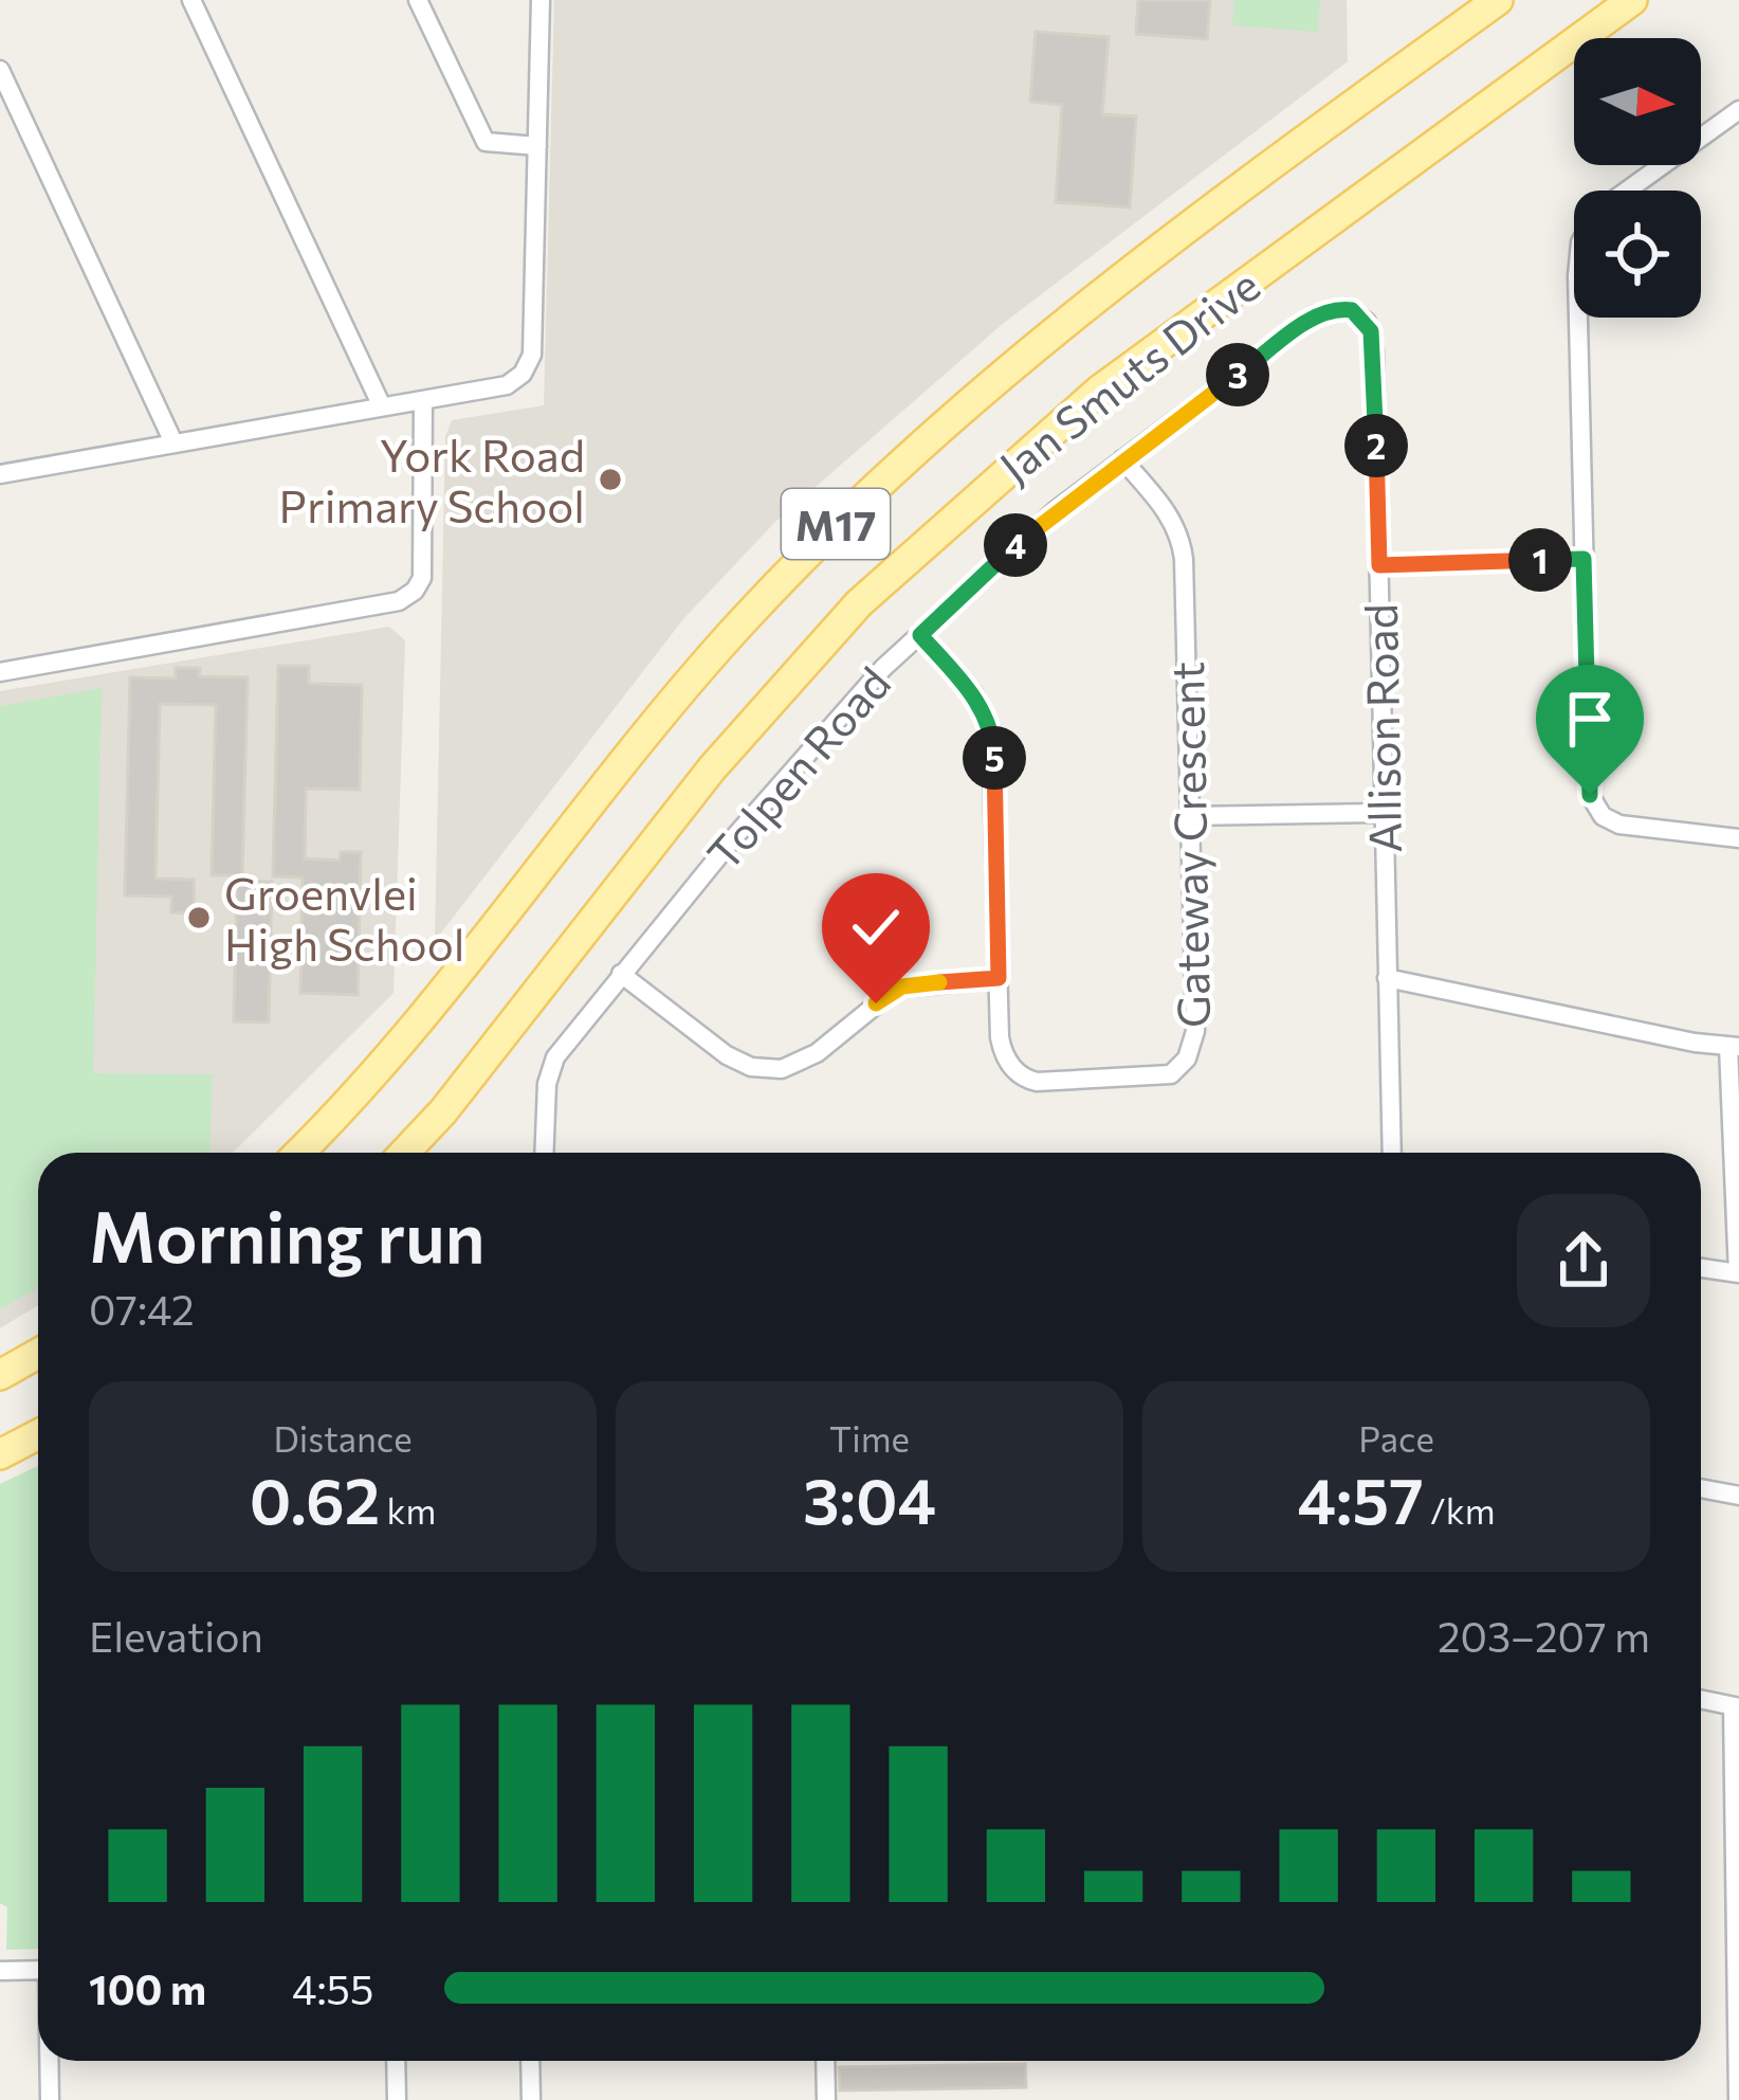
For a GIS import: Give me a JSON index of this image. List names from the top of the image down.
{
  "streets": {
    "main road": ["Jan Smuts Drive", "M17"],
    "street": ["Allison Road", "Tolpen Road", "Gateway Crescent"]
  },
  "crossings": [
    ["Allison Road", "Tolpen Road"],
    ["Tolpen Road", "Gateway Crescent"]
  ],
  "places": ["York Road Primary School", "Groenvlei High School"],
  "north": "right",
  "page": {
    "pins": [
      "3",
      "2",
      "4",
      "1",
      "5"
    ],
    "heading": ["Morning run", "07:42"],
    "stats": [
      ["Distance", "0.62 km"],
      ["Time", "3:04"],
      ["Pace", "4:57 /km"]
    ],
    "chart": ["Elevation", "203–207 m"],
    "list": [
      {
        "name": "100 m",
        "note": "4:55"
      }
    ]
  }
}
